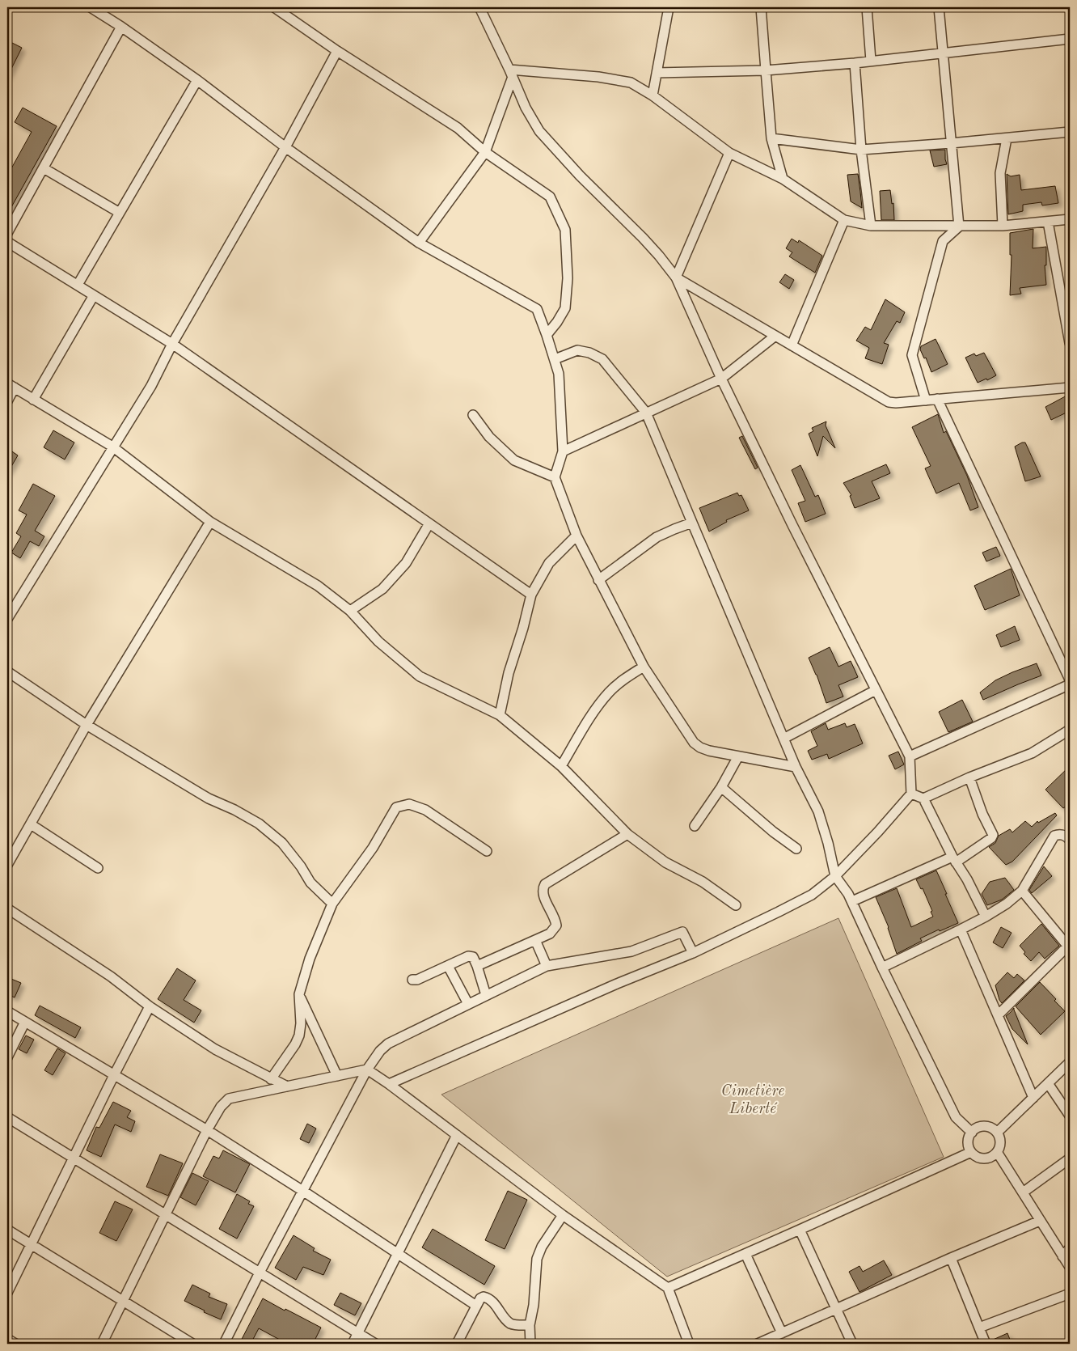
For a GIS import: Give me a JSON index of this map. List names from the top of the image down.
{
  "parks": ["Cimetière Liberté"]
}
